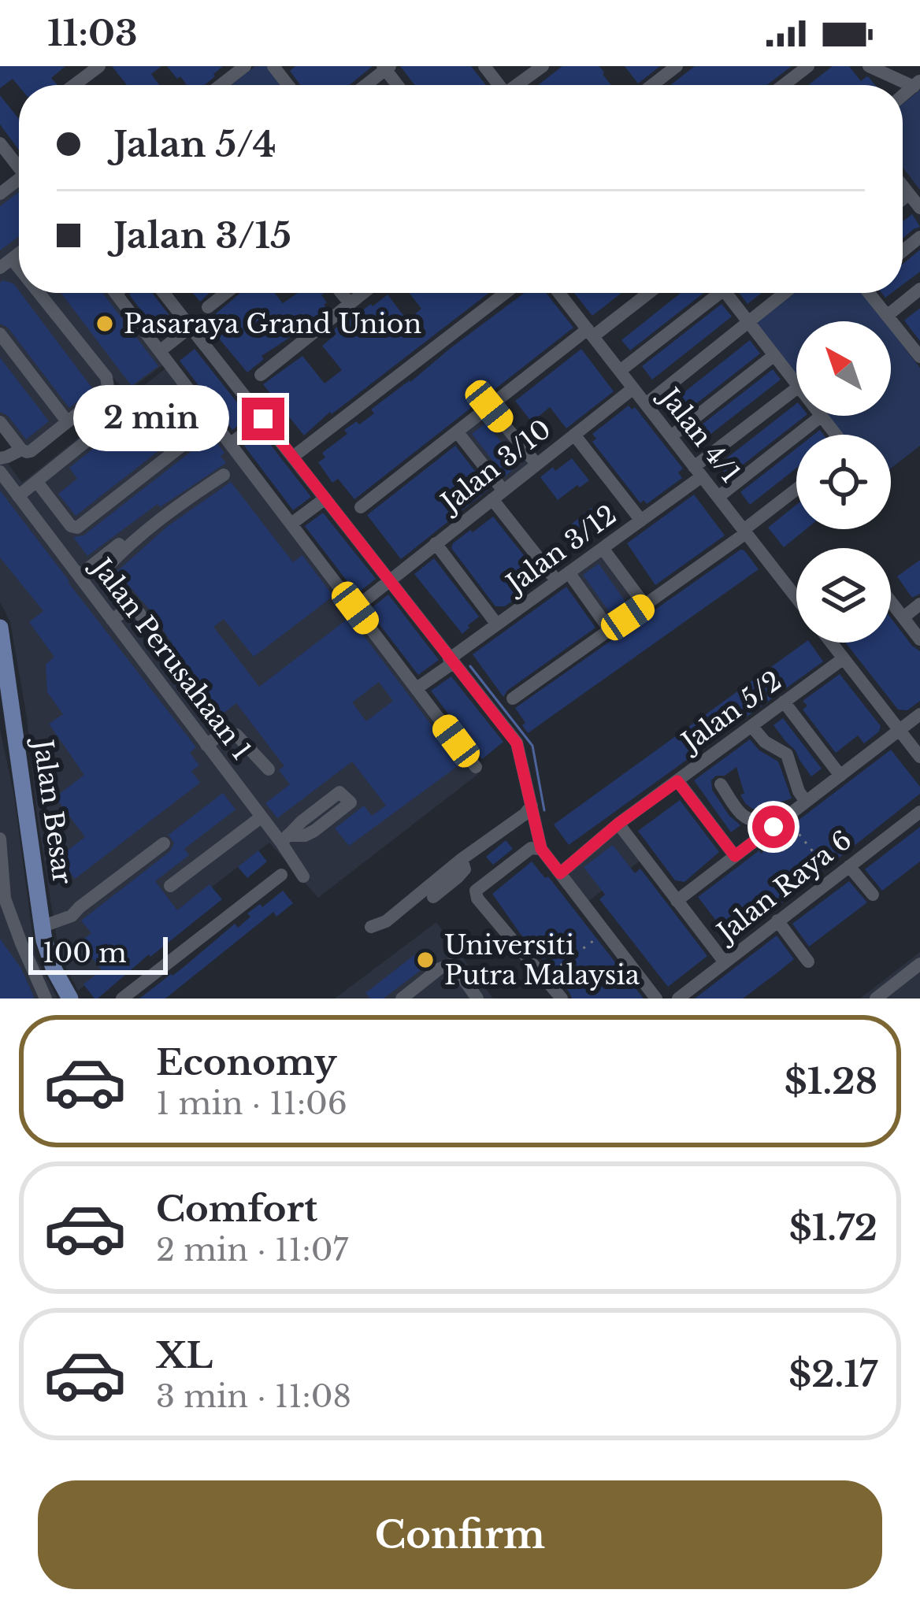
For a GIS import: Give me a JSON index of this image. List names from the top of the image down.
{
  "streets": {
    "main road": ["Jalan Besar"],
    "street": [
      "Jalan 4/1",
      "Jalan 3/10",
      "Jalan 3/12",
      "Jalan Perusahaan 1",
      "Jalan 5/2",
      "Jalan Raya 6"
    ]
  },
  "crossings": [
    ["Jalan 4/1", "Jalan 3/10"],
    ["Jalan 4/1", "Jalan 3/12"]
  ],
  "places": ["Pasaraya Grand Union", "Universiti Putra Malaysia"],
  "scale_bar": "100 m",
  "north": "top left",
  "page": {
    "status": "11:03",
    "banner": ["Jalan 5/4", "Jalan 3/15"],
    "bubble": "2 min",
    "scale": "100 m",
    "list": [
      {
        "name": "Economy",
        "note": "1 min · 11:06",
        "value": "$1.28"
      },
      {
        "name": "Comfort",
        "note": "2 min · 11:07",
        "value": "$1.72"
      },
      {
        "name": "XL",
        "note": "3 min · 11:08",
        "value": "$2.17"
      }
    ],
    "buttons": "Confirm"
  }
}
